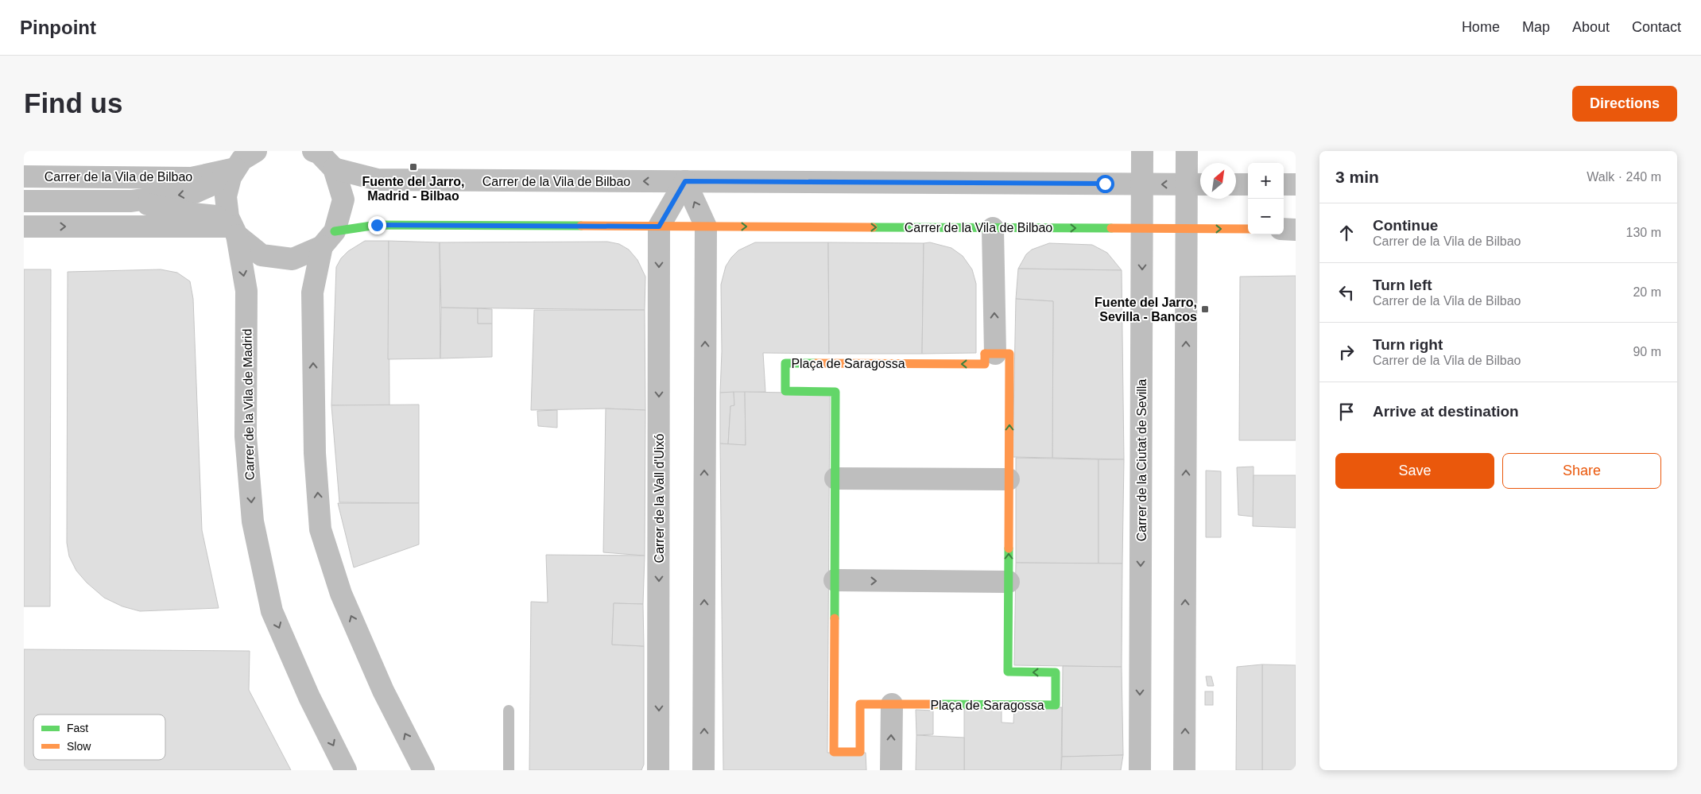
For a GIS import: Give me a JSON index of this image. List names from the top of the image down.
{
  "streets": {
    "street": [
      "Carrer de la Vila de Bilbao",
      "Plaça de Saragossa",
      "Carrer de la Vila de Madrid",
      "Carrer de la Ciutat de Sevilla",
      "Carrer de la Vall d'Uixó"
    ]
  },
  "crossings": [
    ["Carrer de la Vila de Bilbao", "Carrer de la Vila de Madrid"],
    ["Carrer de la Vila de Bilbao", "Carrer de la Ciutat de Sevilla"],
    ["Carrer de la Vila de Bilbao", "Carrer de la Vall d'Uixó"]
  ],
  "places": {
    "transit": ["Fuente del Jarro, Madrid - Bilbao", "Fuente del Jarro, Sevilla - Bancos"]
  },
  "legend": ["Fast", "Slow"],
  "north": "top right",
  "page": {
    "header": "Pinpoint",
    "nav": [
      "Home",
      "Map",
      "About",
      "Contact"
    ],
    "buttons": [
      "Directions",
      ["Save", "Share"]
    ],
    "title": "Find us",
    "heading": ["3 min", "Walk · 240 m"],
    "map_buttons": ["+", "−"],
    "list": [
      ["Continue", "Carrer de la Vila de Bilbao", "130 m"],
      ["Turn left", "Carrer de la Vila de Bilbao", "20 m"],
      ["Turn right", "Carrer de la Vila de Bilbao", "90 m"],
      "Arrive at destination"
    ]
  }
}
